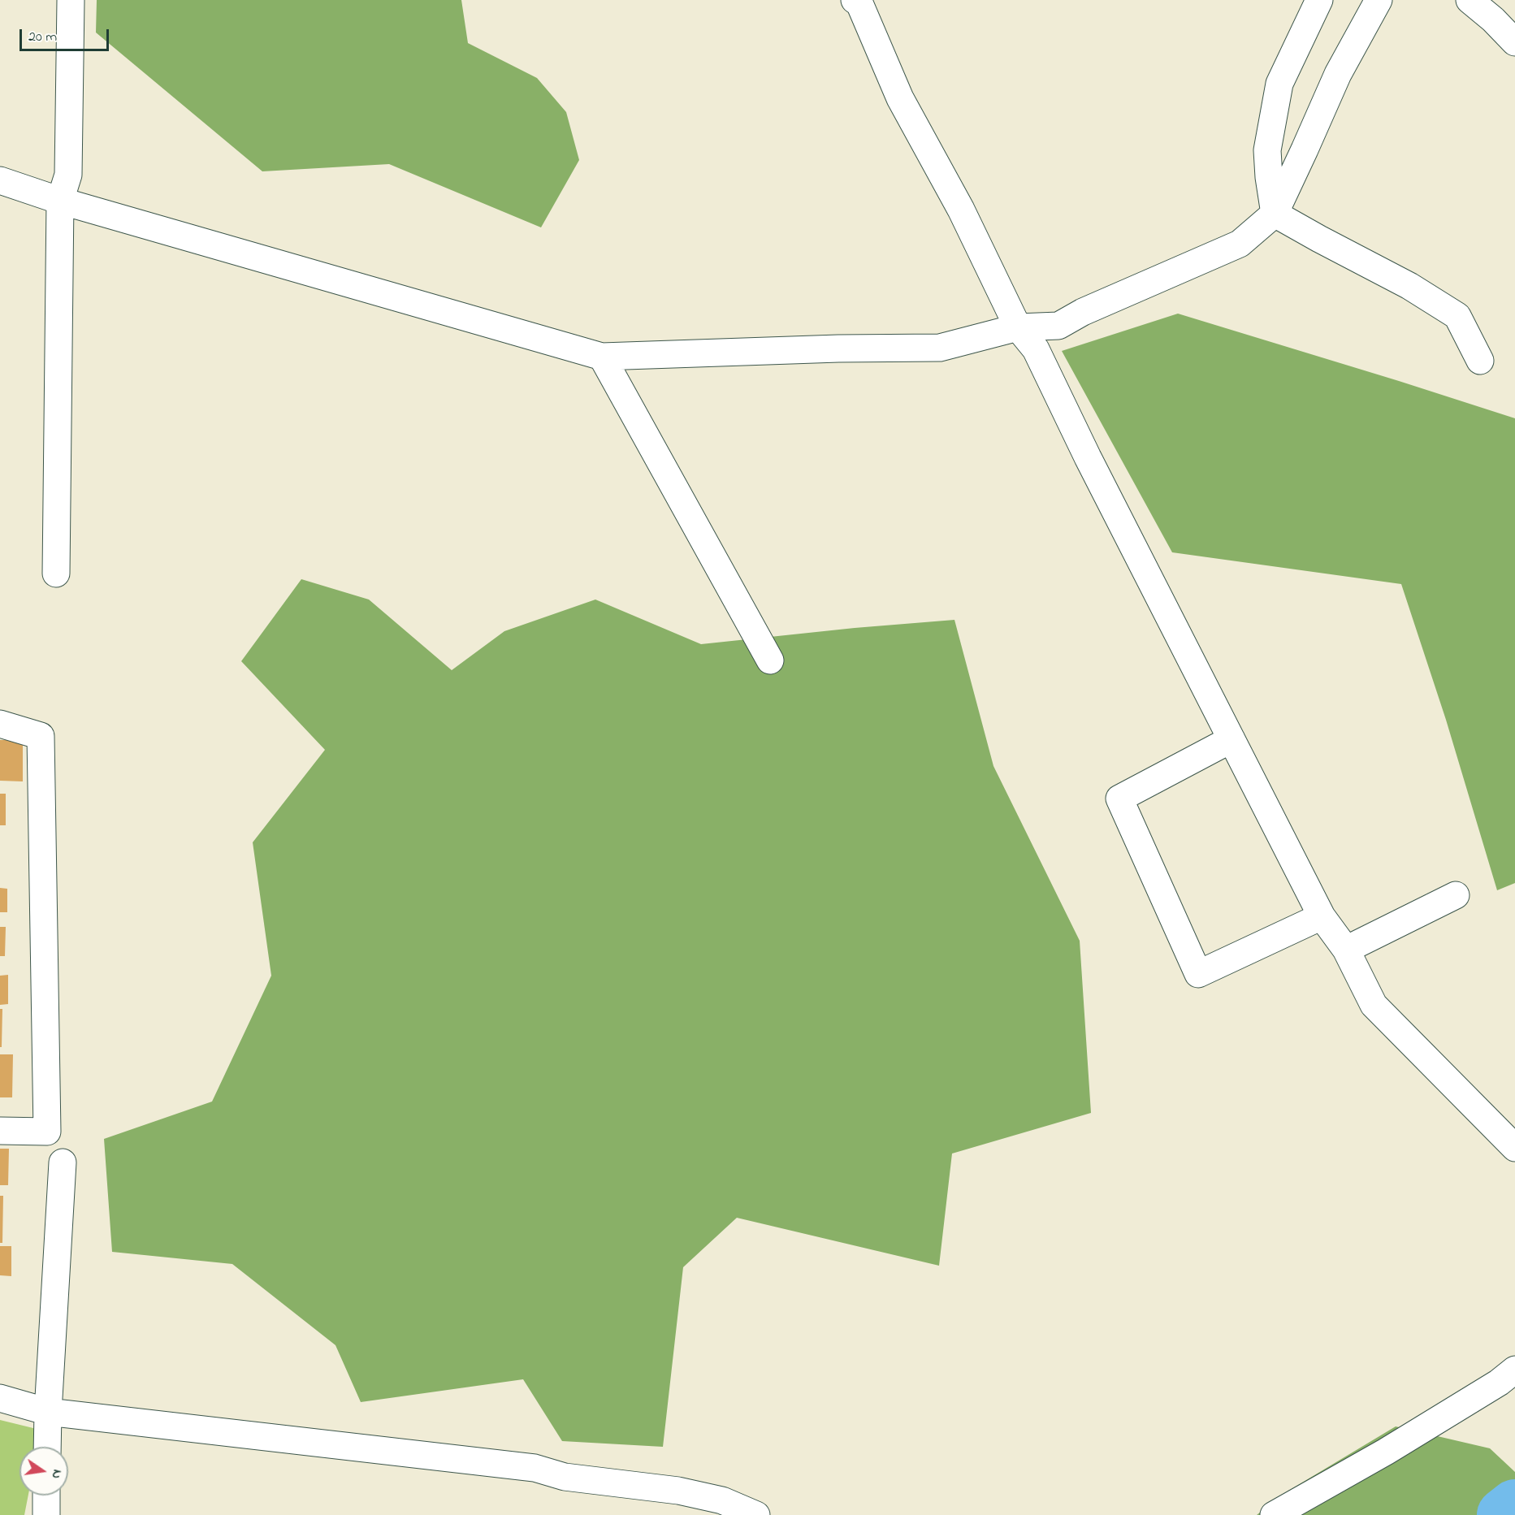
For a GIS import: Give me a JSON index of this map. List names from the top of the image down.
{
  "scale_bar": "20 m",
  "north": "right"
}
